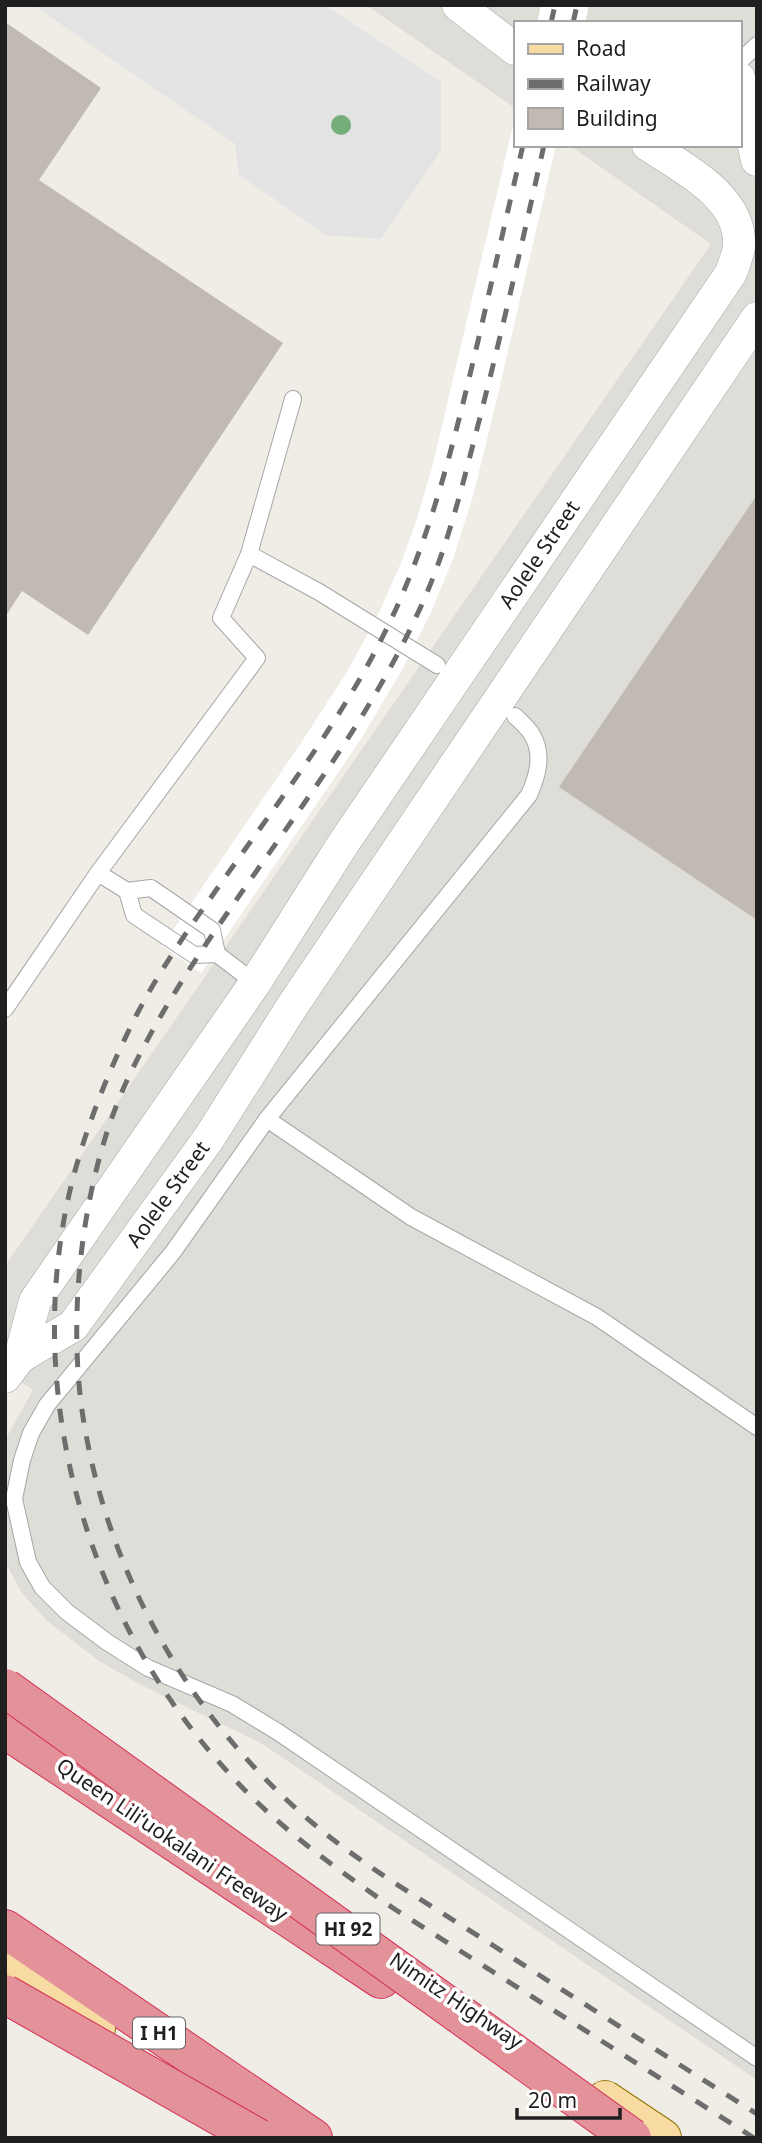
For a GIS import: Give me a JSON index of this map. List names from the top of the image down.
{
  "streets": {
    "highway": ["Queen Liliʻuokalani Freeway", "I H1"],
    "main road": ["HI 92", "Nimitz Highway"],
    "street": ["Aolele Street"]
  },
  "crossings": [
    ["Queen Liliʻuokalani Freeway", "Nimitz Highway"]
  ],
  "legend": ["Road", "Railway", "Building"],
  "scale_bar": "20 m"
}
